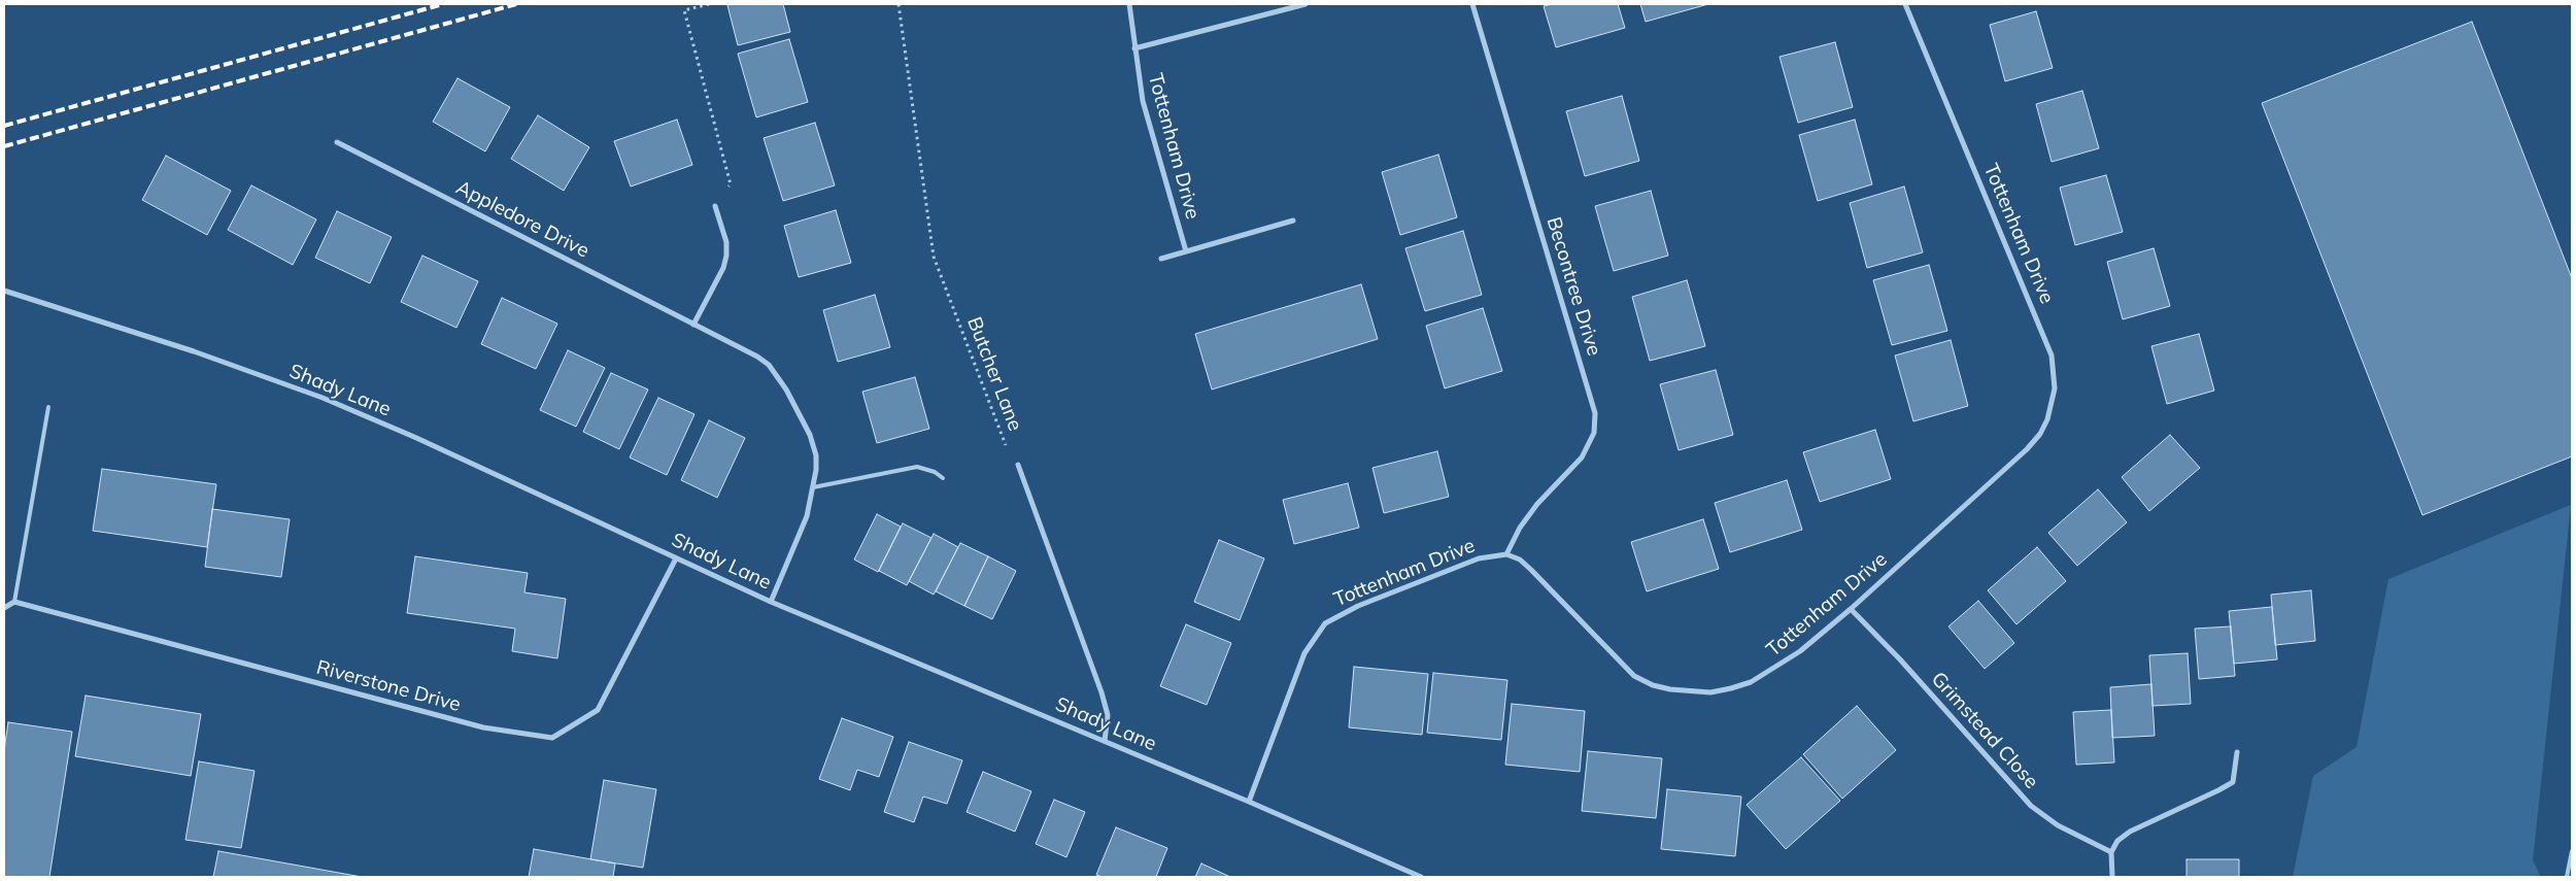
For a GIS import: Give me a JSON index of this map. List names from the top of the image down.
{
  "streets": {
    "street": [
      "Tottenham Drive",
      "Appledore Drive",
      "Becontree Drive",
      "Shady Lane",
      "Riverstone Drive",
      "Grimstead Close"
    ],
    "path": ["Butcher Lane"]
  },
  "crossings": [
    ["Tottenham Drive", "Becontree Drive"],
    ["Tottenham Drive", "Shady Lane"],
    ["Tottenham Drive", "Grimstead Close"],
    ["Appledore Drive", "Shady Lane"],
    ["Shady Lane", "Riverstone Drive"]
  ]
}
